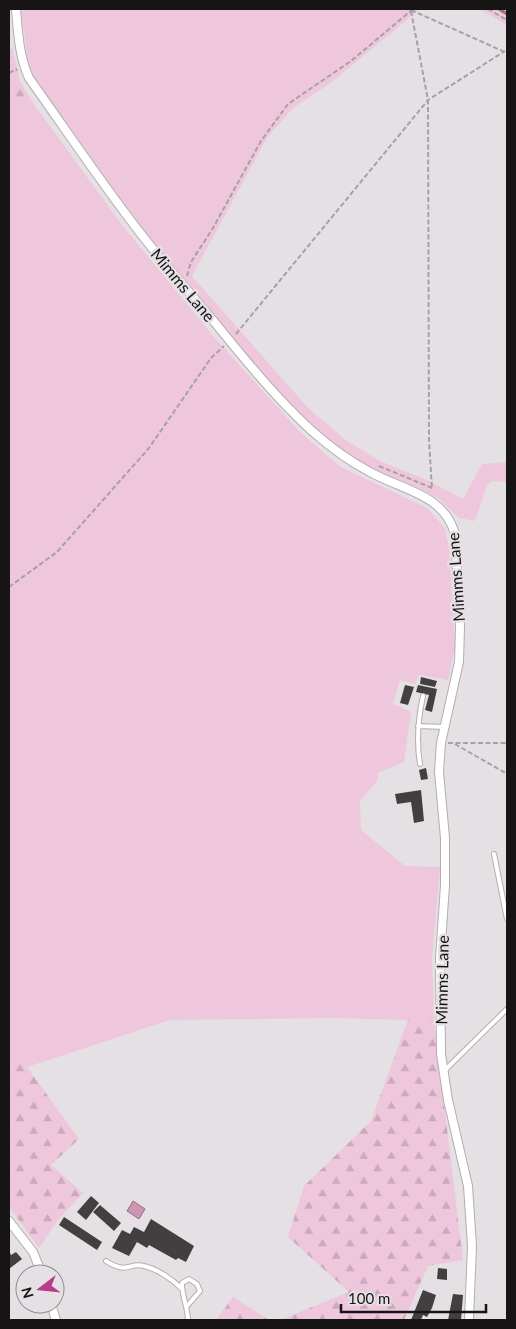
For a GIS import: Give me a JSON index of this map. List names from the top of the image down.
{
  "streets": {
    "street": ["Mimms Lane"]
  },
  "scale_bar": "100 m",
  "north": "left"
}
